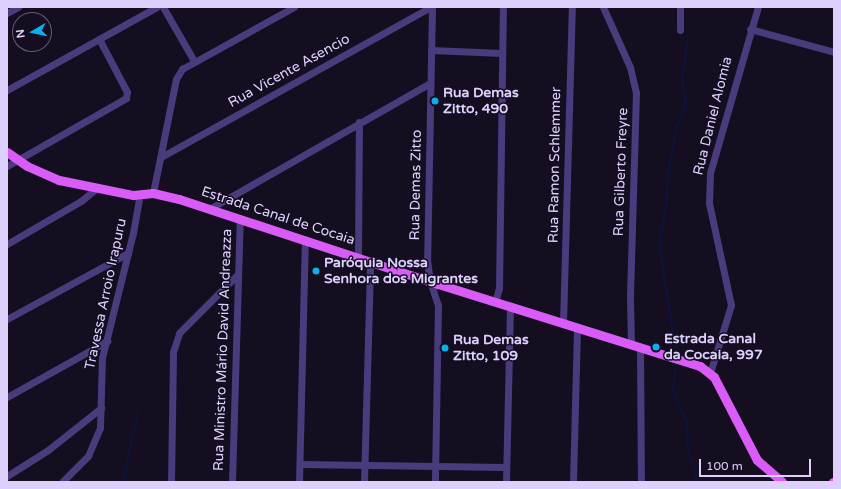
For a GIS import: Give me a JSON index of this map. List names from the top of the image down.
{
  "streets": {
    "main road": ["Estrada Canal de Cocaia"],
    "street": [
      "Rua Vicente Asencio",
      "Rua Daniel Alomia",
      "Rua Ramon Schlemmer",
      "Rua Gilberto Freyre",
      "Rua Demas Zitto",
      "Travessa Arroio Irapuru",
      "Rua Ministro Mário David Andreazza"
    ]
  },
  "crossings": [
    ["Rua Vicente Asencio", "Rua Demas Zitto"],
    ["Rua Daniel Alomia", "Estrada Canal de Cocaia"],
    ["Rua Ramon Schlemmer", "Estrada Canal de Cocaia"],
    ["Rua Gilberto Freyre", "Estrada Canal de Cocaia"],
    ["Rua Demas Zitto", "Estrada Canal de Cocaia"],
    ["Estrada Canal de Cocaia", "Travessa Arroio Irapuru"],
    ["Estrada Canal de Cocaia", "Rua Ministro Mário David Andreazza"]
  ],
  "places": [
    "Rua Demas Zitto, 490",
    "Paróquia Nossa Senhora dos Migrantes",
    "Estrada Canal da Cocaia, 997",
    "Rua Demas Zitto, 109"
  ],
  "scale_bar": "100 m",
  "north": "left"
}
